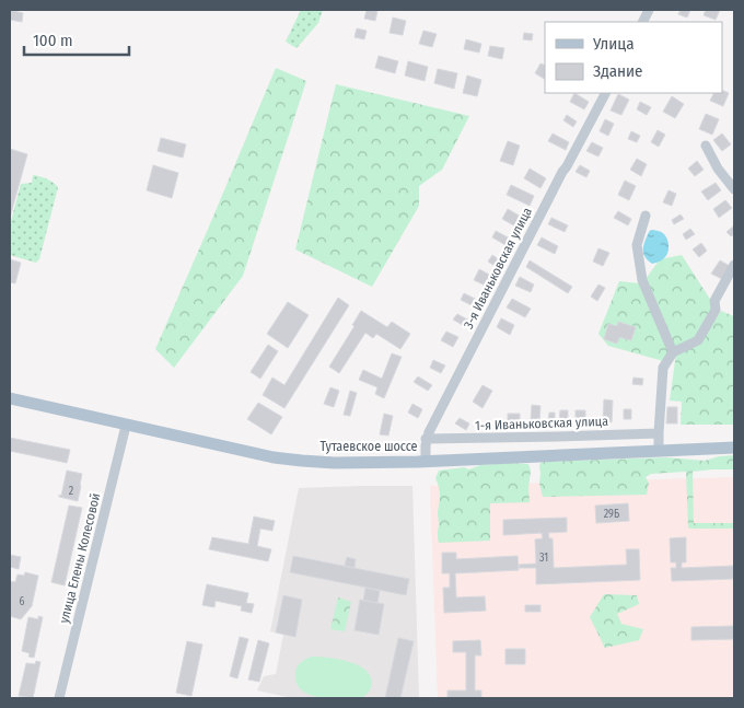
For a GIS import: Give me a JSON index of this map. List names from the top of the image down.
{
  "streets": {
    "main road": ["Тутаевское шоссе"],
    "street": ["3-я Иваньковская улица", "1-я Иваньковская улица", "улица Елены Колесовой"]
  },
  "crossings": [
    ["3-я Иваньковская улица", "1-я Иваньковская улица"],
    ["3-я Иваньковская улица", "Тутаевское шоссе"],
    ["Тутаевское шоссе", "улица Елены Колесовой"]
  ],
  "house_numbers": [
    "2",
    "29Б",
    "31",
    "6"
  ],
  "legend": ["Улица", "Здание"],
  "scale_bar": "100 m"
}
